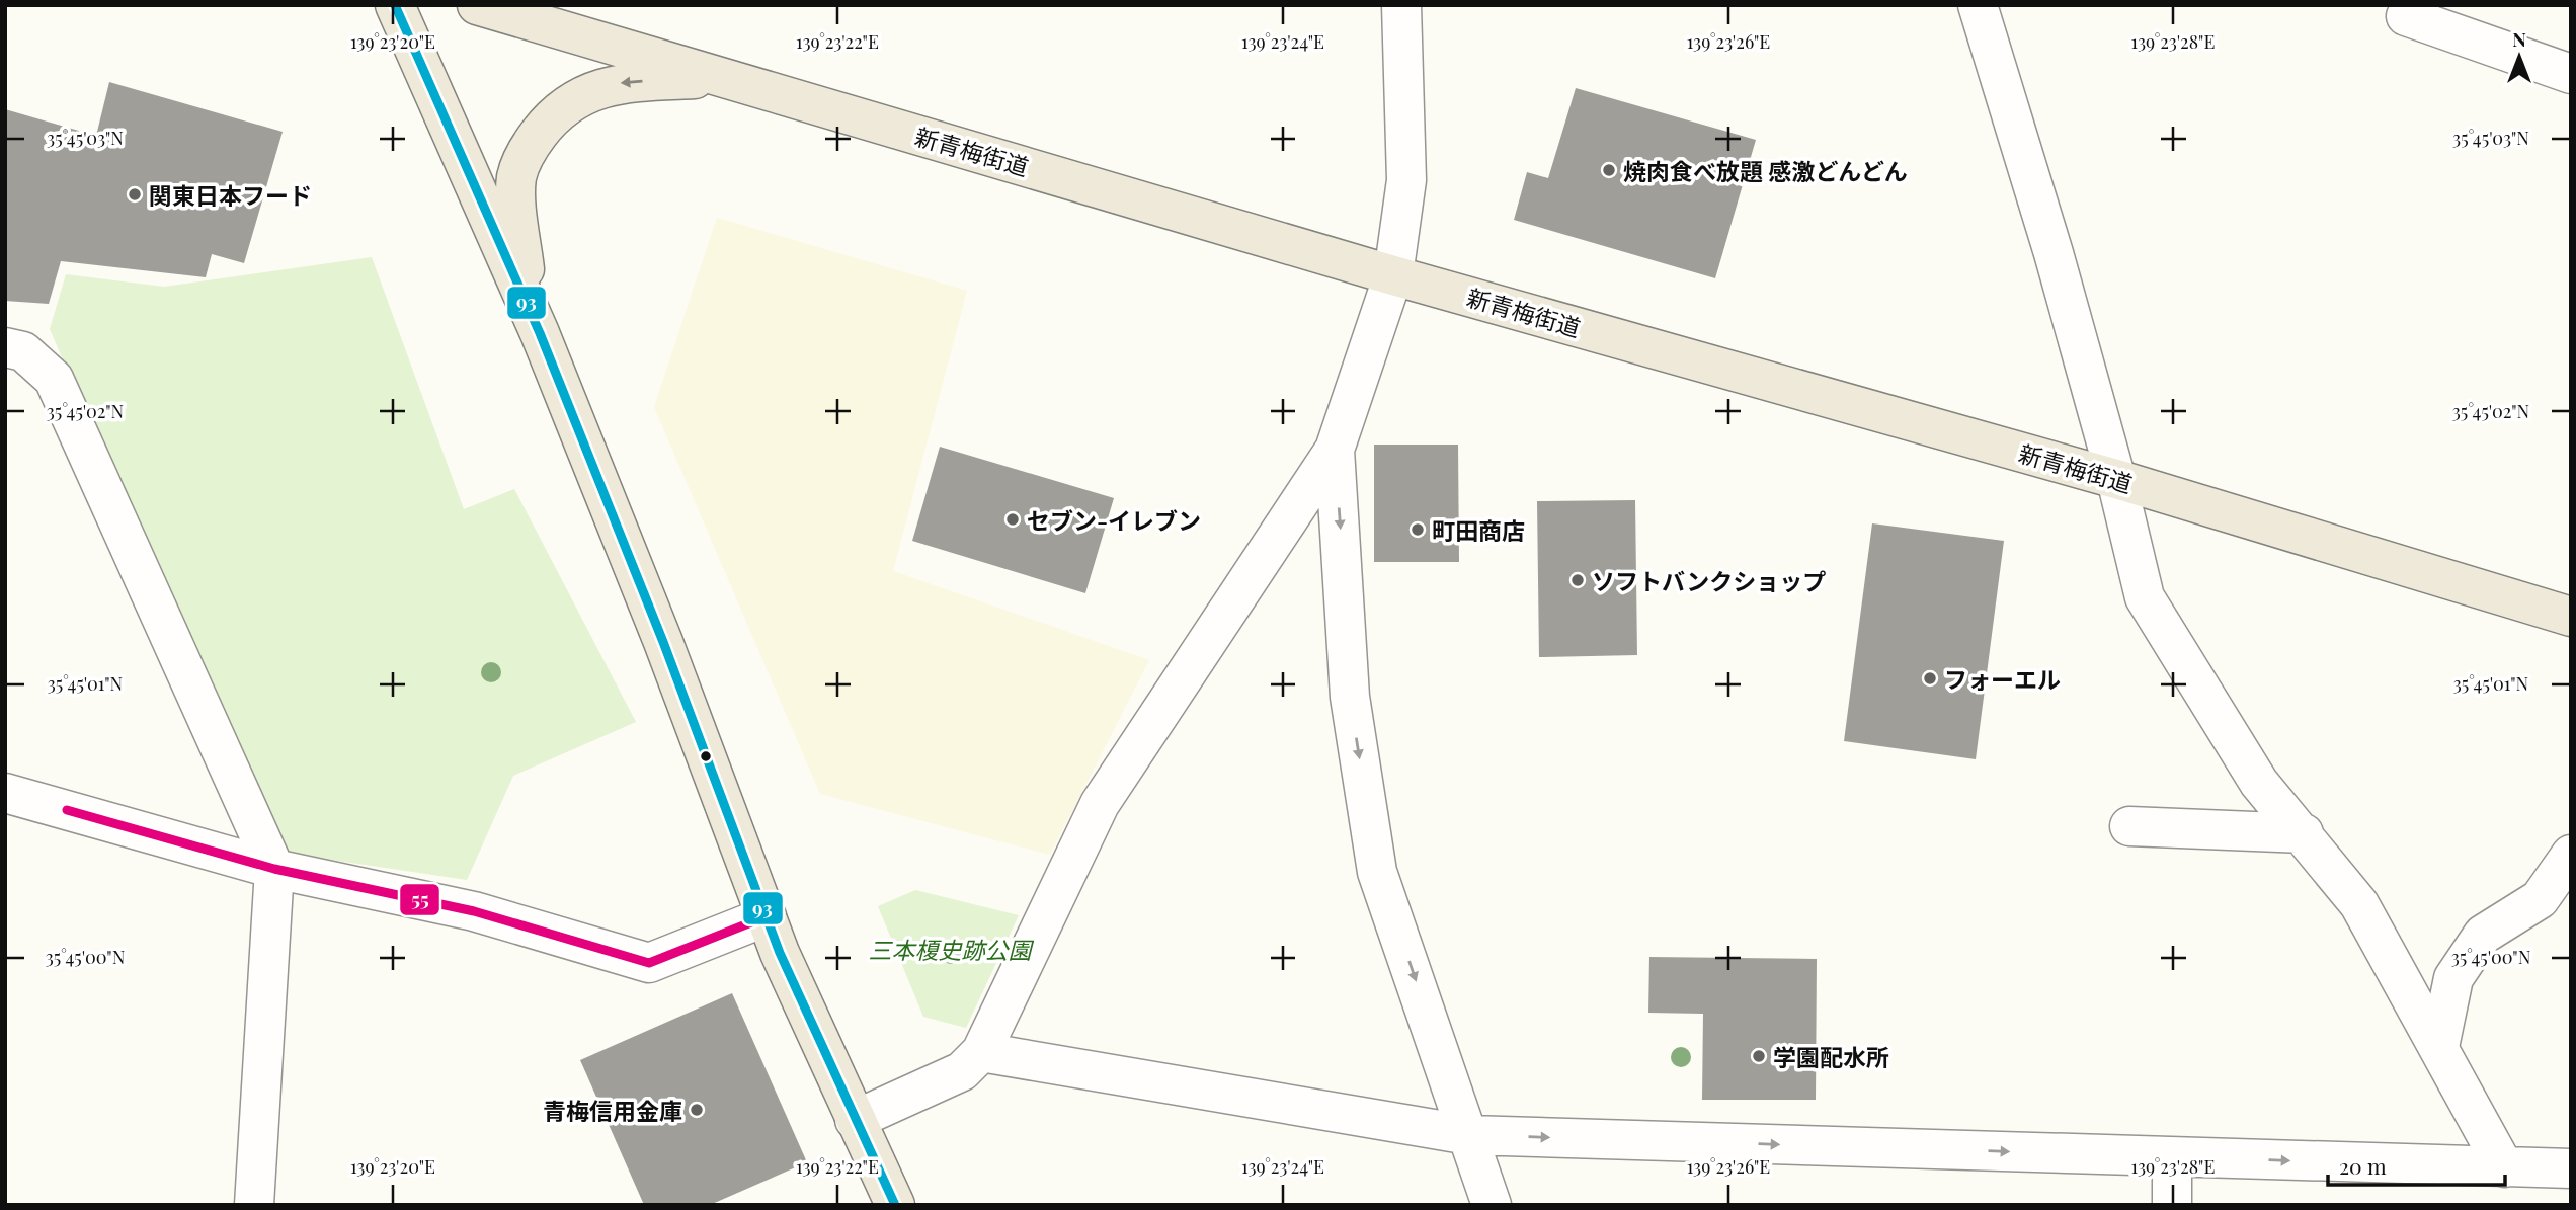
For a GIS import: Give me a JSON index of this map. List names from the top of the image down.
{
  "streets": {
    "main road": ["新青梅街道"]
  },
  "parks": ["三本榎史跡公園"],
  "places": [
    "焼肉食べ放題 感激どんどん",
    "関東日本フード",
    "セブン-イレブン",
    "町田商店",
    "ソフトバンクショップ",
    "フォーエル",
    "学園配水所",
    "青梅信用金庫"
  ],
  "lines": ["transit line 93", "transit line 55"],
  "scale_bar": "20 m",
  "north": "top",
  "coordinates": [
    "139°23'20\"E",
    "139°23'22\"E",
    "139°23'24\"E",
    "139°23'26\"E",
    "139°23'28\"E",
    "35°45'03\"N",
    "35°45'02\"N",
    "35°45'01\"N",
    "35°45'00\"N"
  ]
}
